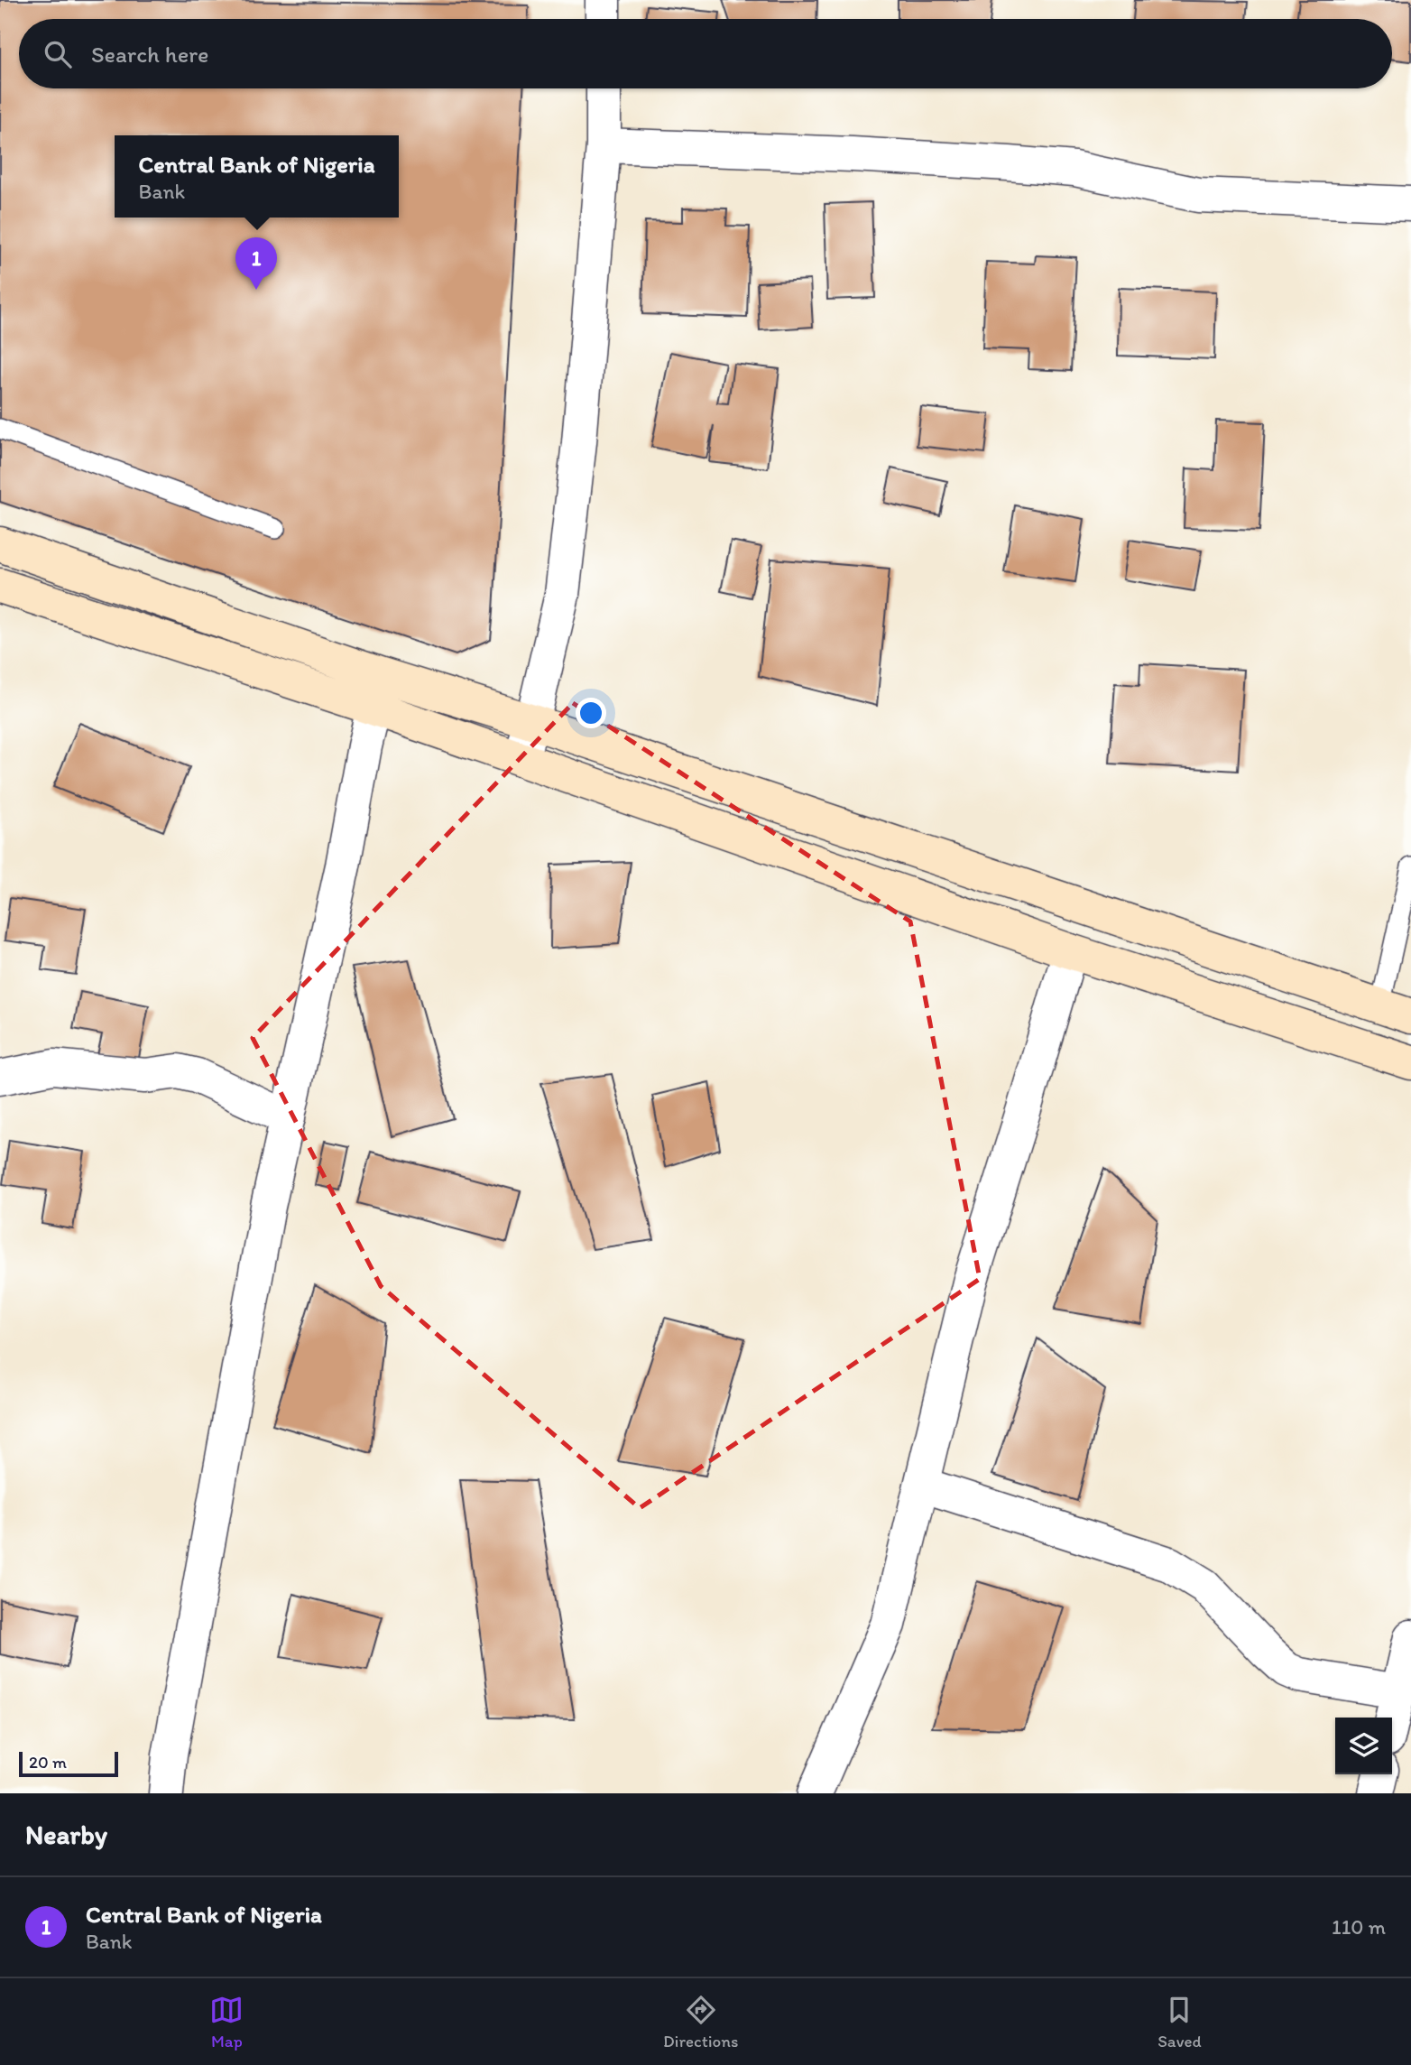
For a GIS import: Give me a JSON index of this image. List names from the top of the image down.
{
  "scale_bar": "20 m",
  "page": {
    "search": "Search here",
    "popup": ["Central Bank of Nigeria", "Bank"],
    "pins": "1",
    "scale": "20 m",
    "heading": "Nearby",
    "list": [
      {
        "mark": "1",
        "name": "Central Bank of Nigeria",
        "note": "Bank",
        "value": "110 m"
      }
    ],
    "nav": ["Map", "Directions", "Saved"]
  }
}
